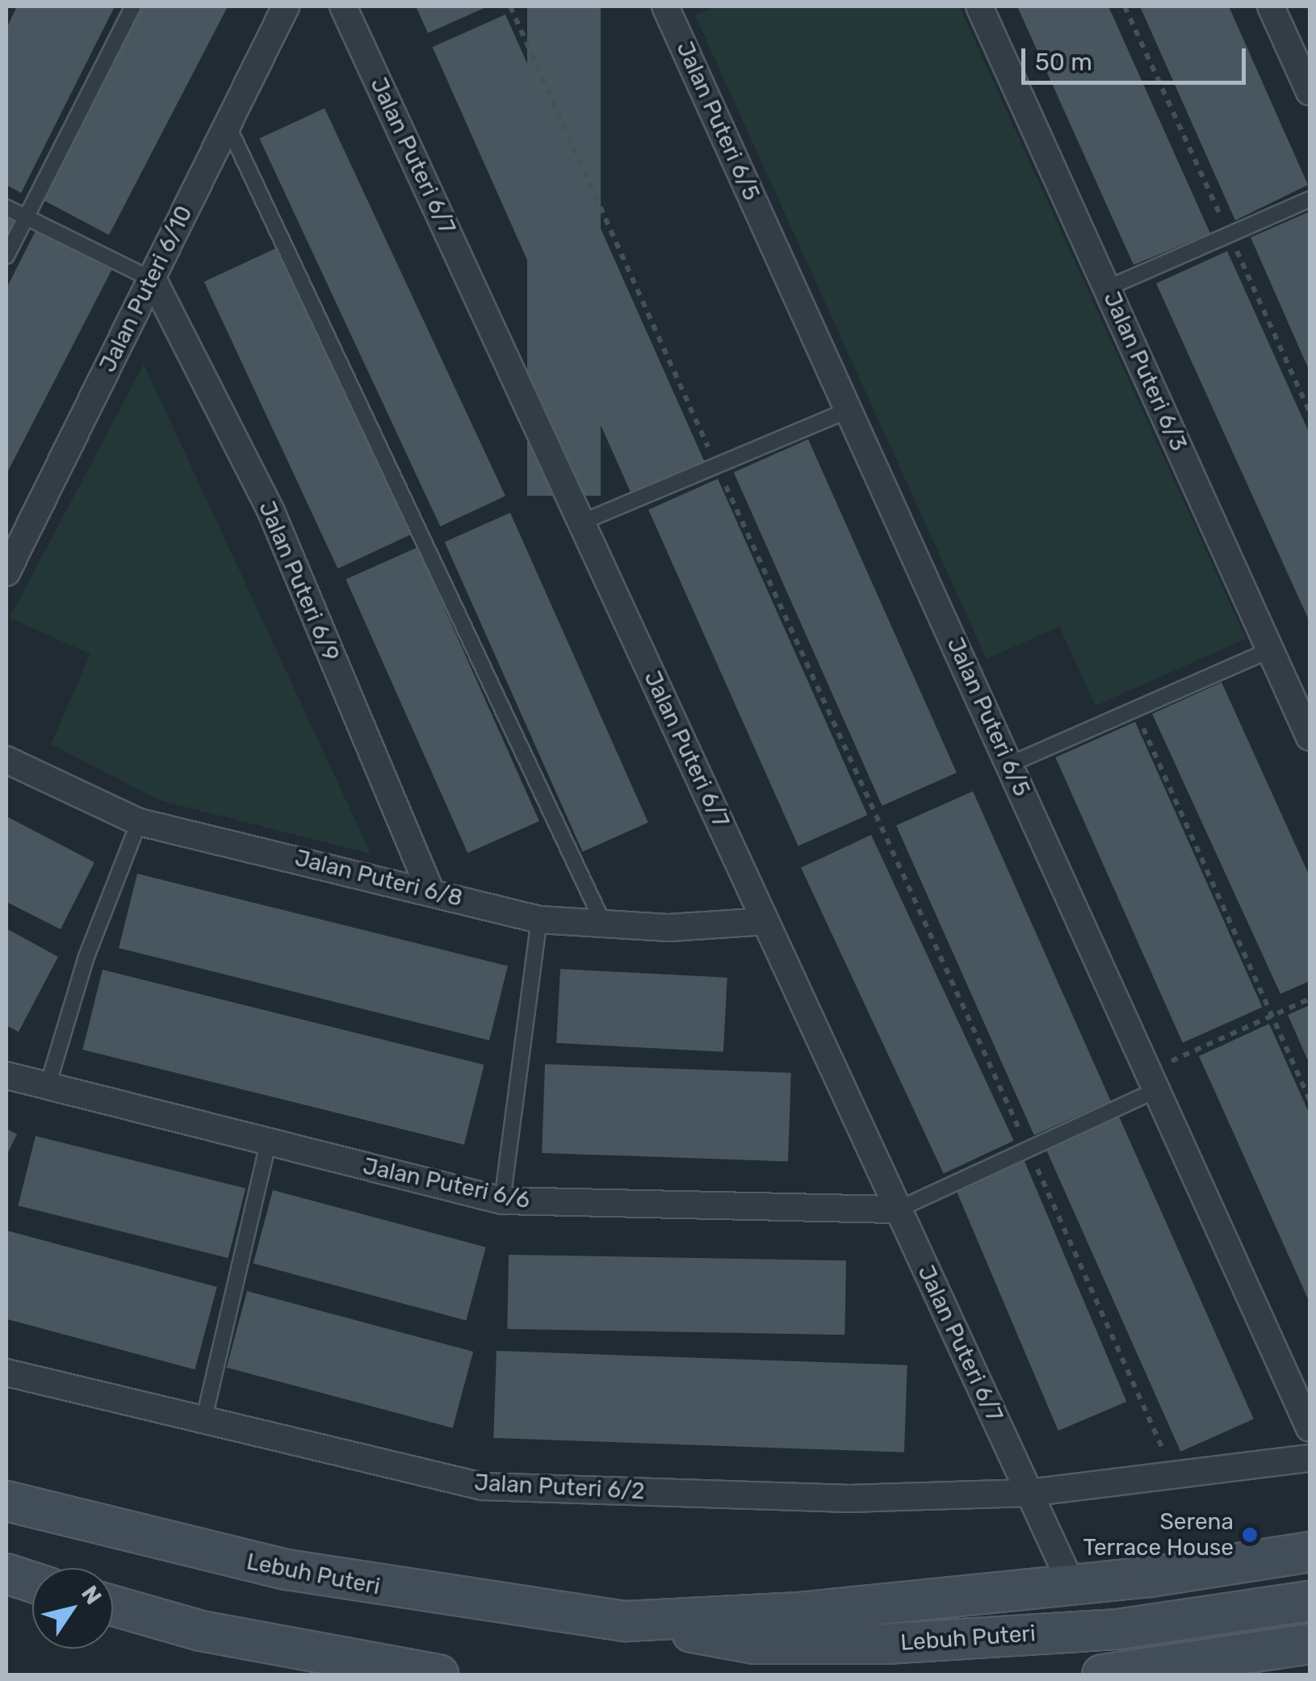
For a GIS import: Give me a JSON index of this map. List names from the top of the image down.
{
  "streets": {
    "main road": ["Lebuh Puteri"],
    "street": [
      "Jalan Puteri 6/5",
      "Jalan Puteri 6/7",
      "Jalan Puteri 6/10",
      "Jalan Puteri 6/3",
      "Jalan Puteri 6/9",
      "Jalan Puteri 6/8",
      "Jalan Puteri 6/6",
      "Jalan Puteri 6/2"
    ]
  },
  "crossings": [
    ["Jalan Puteri 6/7", "Jalan Puteri 6/8"],
    ["Jalan Puteri 6/7", "Jalan Puteri 6/6"],
    ["Jalan Puteri 6/7", "Jalan Puteri 6/2"],
    ["Jalan Puteri 6/7", "Lebuh Puteri"],
    ["Jalan Puteri 6/10", "Jalan Puteri 6/9"],
    ["Jalan Puteri 6/9", "Jalan Puteri 6/8"]
  ],
  "places": ["Serena Terrace House"],
  "scale_bar": "50 m",
  "north": "top right"
}
